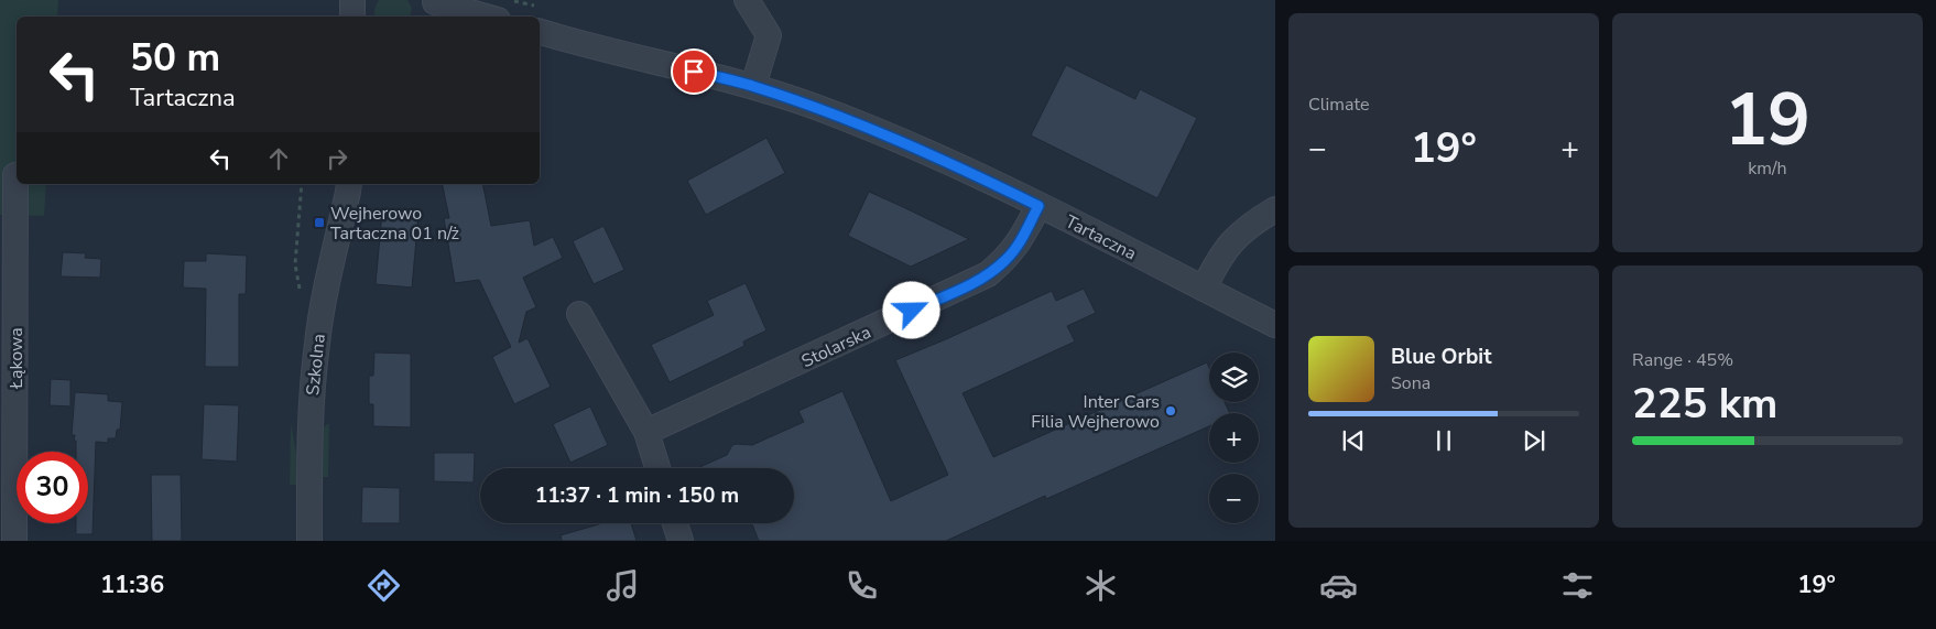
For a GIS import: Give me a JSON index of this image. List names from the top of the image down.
{
  "streets": {
    "street": [
      "Tartaczna",
      "Stolarska",
      "Łąkowa",
      "Szkolna"
    ]
  },
  "crossings": [
    ["Tartaczna", "Stolarska"]
  ],
  "places": {
    "transit": ["Wejherowo Tartaczna 01 n/ż"],
    "other": ["Inter Cars Filia Wejherowo"]
  },
  "page": {
    "tile": [
      "Climate",
      ["19", "km/h"],
      ["Range · 45%", "225 km"]
    ],
    "turn": ["50 m", "Tartaczna"],
    "heat": ["−", "19°", "+"],
    "song": ["Blue Orbit", "Sona"],
    "map_buttons": ["+", "−"],
    "limit": "30",
    "trip": "11:37 · 1 min · 150 m",
    "tabs": ["11:36", "19°"]
  }
}
